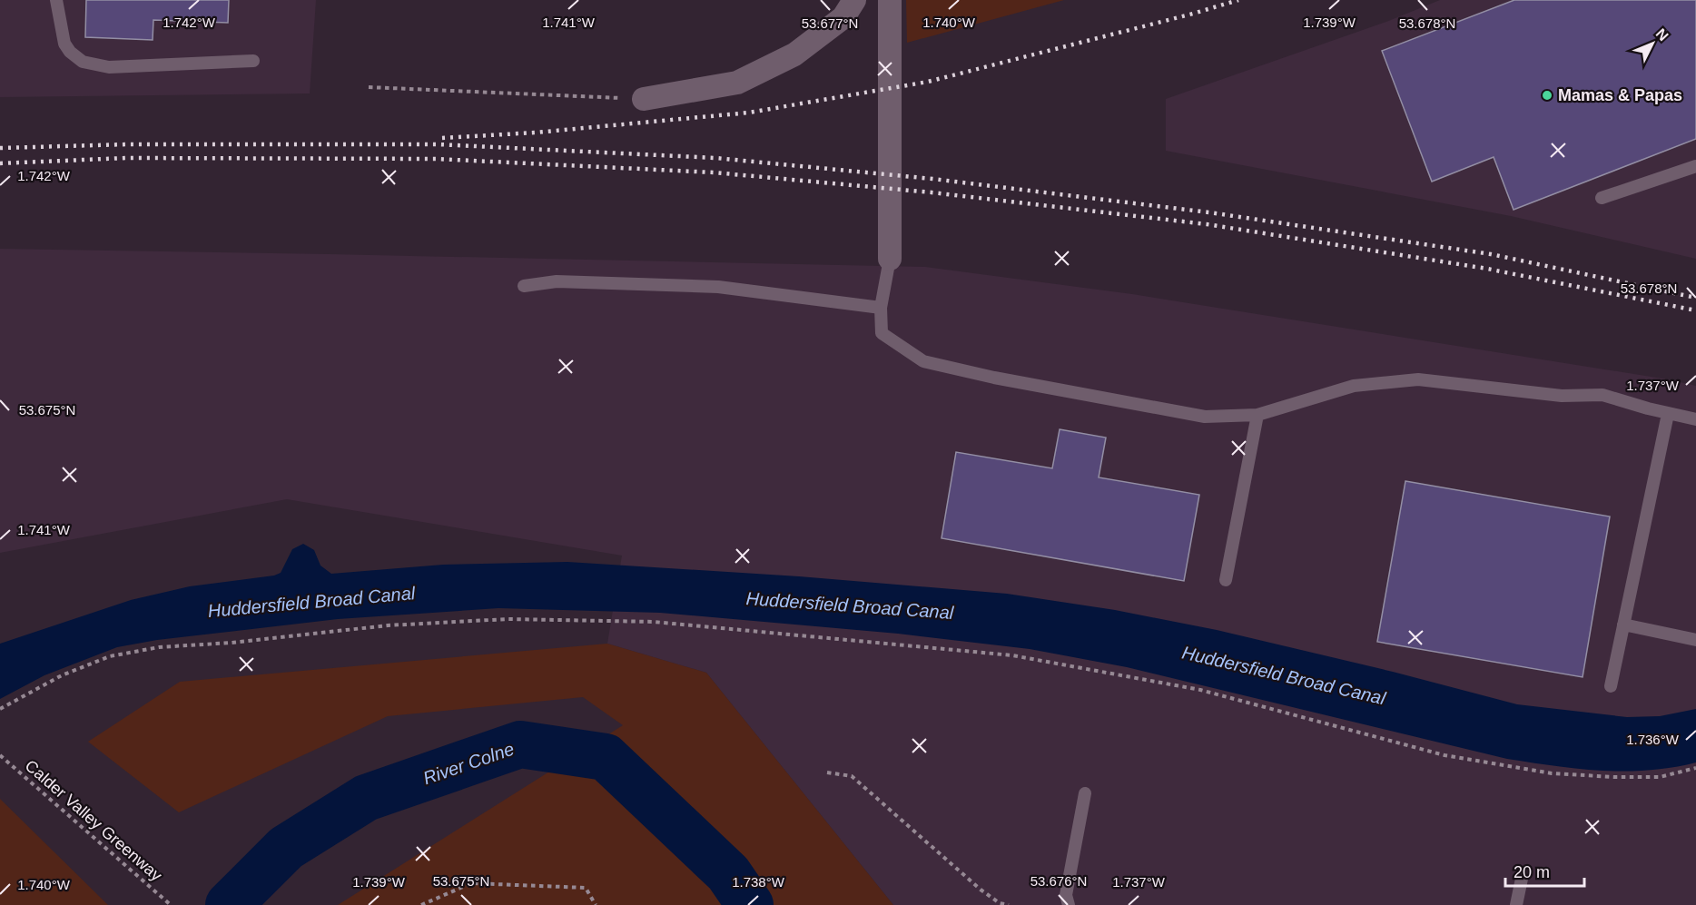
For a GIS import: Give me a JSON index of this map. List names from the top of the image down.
{
  "streets": {
    "path": ["Calder Valley Greenway"]
  },
  "water": ["Huddersfield Broad Canal", "River Colne"],
  "places": ["Mamas & Papas"],
  "scale_bar": "20 m",
  "north": "top right",
  "coordinates": [
    "1.742°W",
    "1.741°W",
    "1.740°W",
    "1.739°W",
    "53.678°N",
    "53.677°N",
    "1.737°W",
    "53.675°N",
    "1.736°W",
    "53.676°N",
    "1.738°W"
  ]
}
